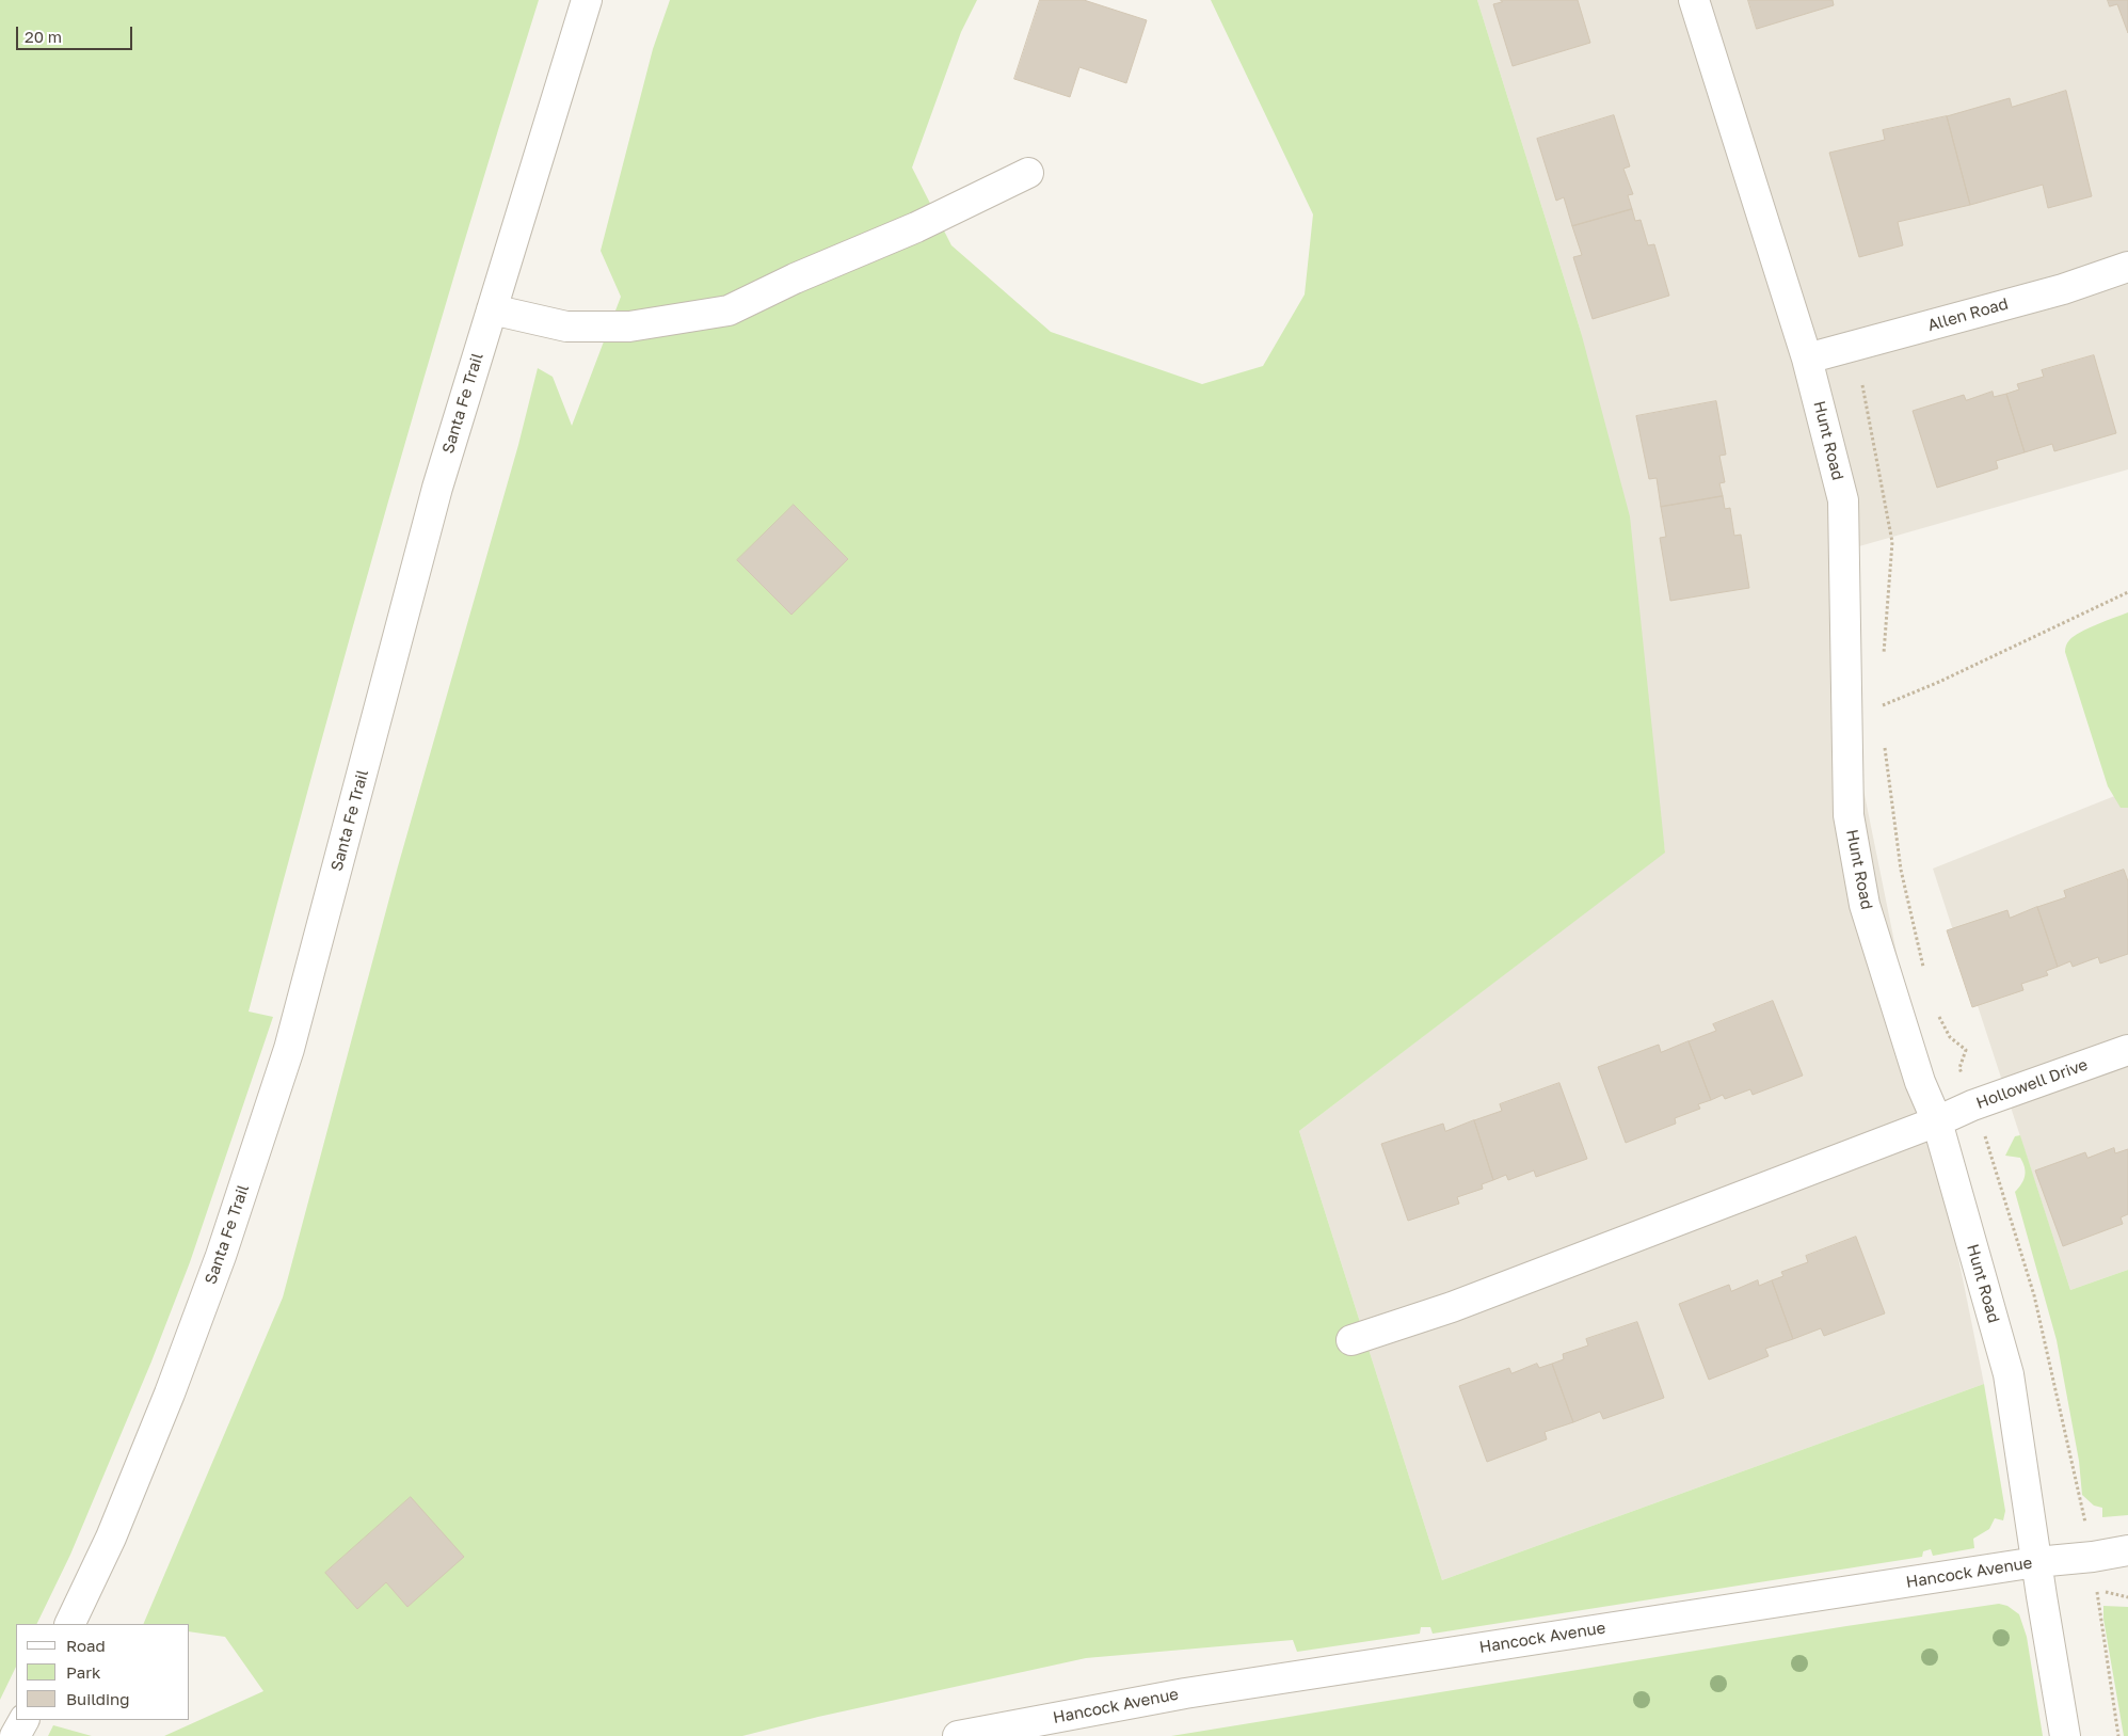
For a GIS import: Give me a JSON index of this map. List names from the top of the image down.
{
  "streets": {
    "street": [
      "Allen Road",
      "Santa Fe Trail",
      "Hunt Road",
      "Hollowell Drive",
      "Hancock Avenue"
    ]
  },
  "crossings": [
    ["Allen Road", "Hunt Road"],
    ["Hunt Road", "Hollowell Drive"],
    ["Hunt Road", "Hancock Avenue"]
  ],
  "legend": ["Road", "Park", "Building"],
  "scale_bar": "20 m"
}
